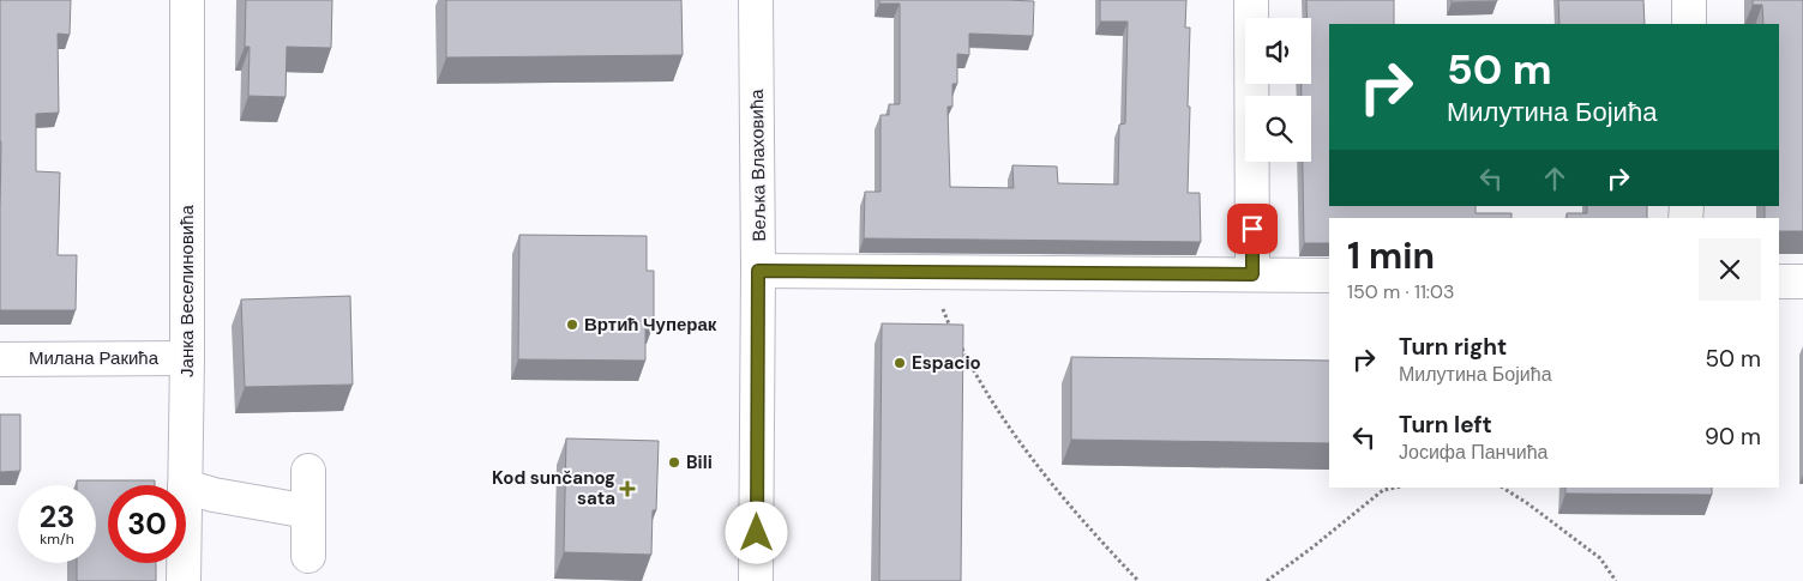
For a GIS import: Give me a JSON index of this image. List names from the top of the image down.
{
  "streets": {
    "street": ["Вељка Влаховића", "Јанка Веселиновића", "Милана Ракића"]
  },
  "crossings": [
    ["Јанка Веселиновића", "Милана Ракића"]
  ],
  "places": {
    "other": ["Вртић Чуперак", "Espacio", "Bili"],
    "health": ["Kod sunčanog sata"]
  },
  "page": {
    "turn": ["50 m", "Милутина Бојића"],
    "heading": ["1 min", "150 m · 11:03"],
    "list": [
      {
        "name": "Turn right",
        "note": "Милутина Бојића",
        "value": "50 m"
      },
      {
        "name": "Turn left",
        "note": "Јосифа Панчића",
        "value": "90 m"
      }
    ],
    "speed": "23 km/h",
    "limit": "30"
  }
}
